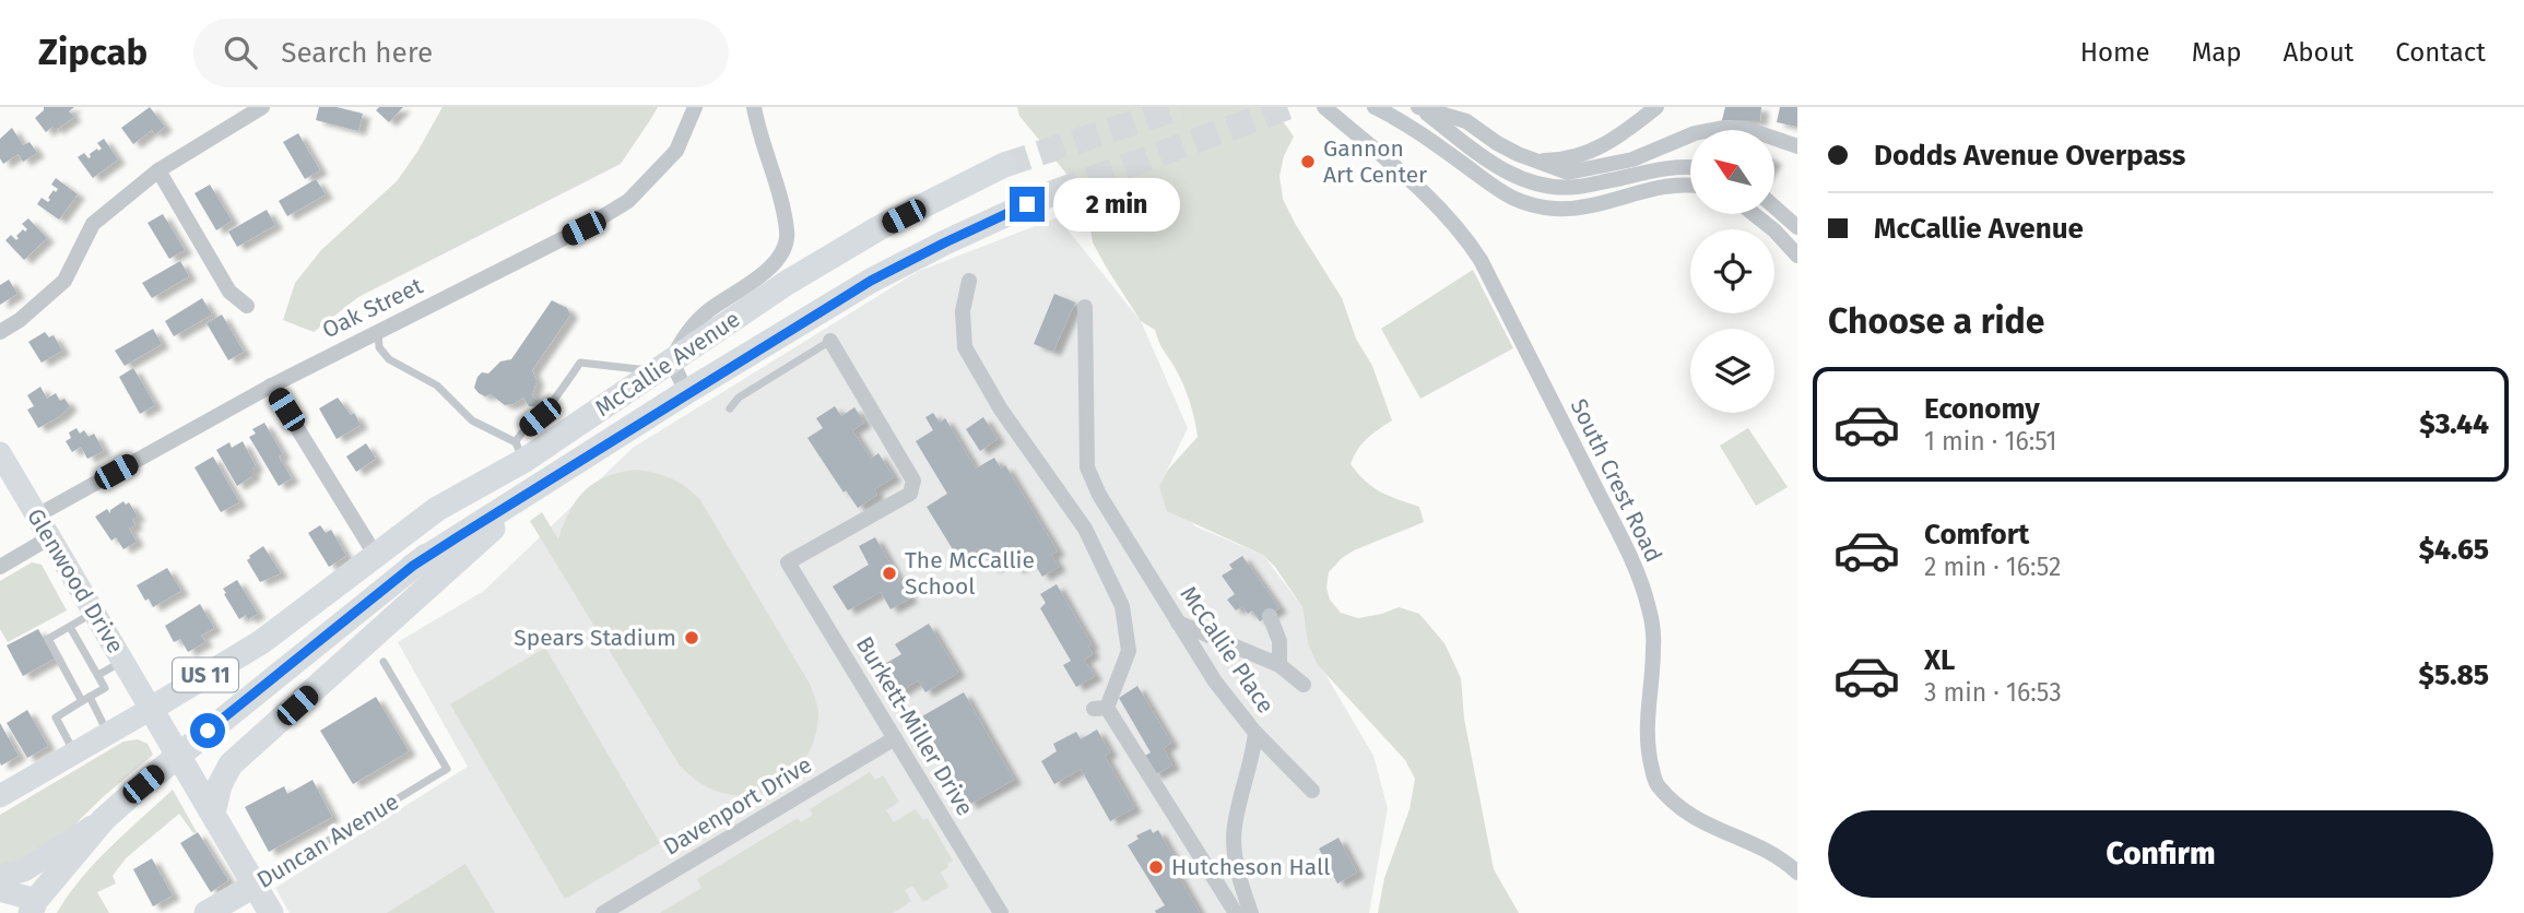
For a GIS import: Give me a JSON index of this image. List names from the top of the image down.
{
  "streets": {
    "main road": [
      "McCallie Avenue",
      "Glenwood Drive",
      "US 11",
      "Duncan Avenue"
    ],
    "street": [
      "Oak Street",
      "South Crest Road",
      "McCallie Place",
      "Burkett-Miller Drive",
      "Davenport Drive"
    ]
  },
  "crossings": [
    ["Oak Street", "Glenwood Drive"],
    ["McCallie Avenue", "Glenwood Drive"],
    ["McCallie Avenue", "US 11"],
    ["Glenwood Drive", "US 11"],
    ["US 11", "Duncan Avenue"],
    ["Burkett-Miller Drive", "Davenport Drive"]
  ],
  "places": [
    "Gannon Art Center",
    "The McCallie School",
    "Spears Stadium",
    "Hutcheson Hall"
  ],
  "north": "top left",
  "page": {
    "header": "Zipcab",
    "search": "Search here",
    "nav": [
      "Home",
      "Map",
      "About",
      "Contact"
    ],
    "banner": ["Dodds Avenue Overpass", "McCallie Avenue"],
    "bubble": "2 min",
    "heading": "Choose a ride",
    "list": [
      {
        "name": "Economy",
        "note": "1 min · 16:51",
        "value": "$3.44"
      },
      {
        "name": "Comfort",
        "note": "2 min · 16:52",
        "value": "$4.65"
      },
      {
        "name": "XL",
        "note": "3 min · 16:53",
        "value": "$5.85"
      }
    ],
    "buttons": "Confirm"
  }
}
